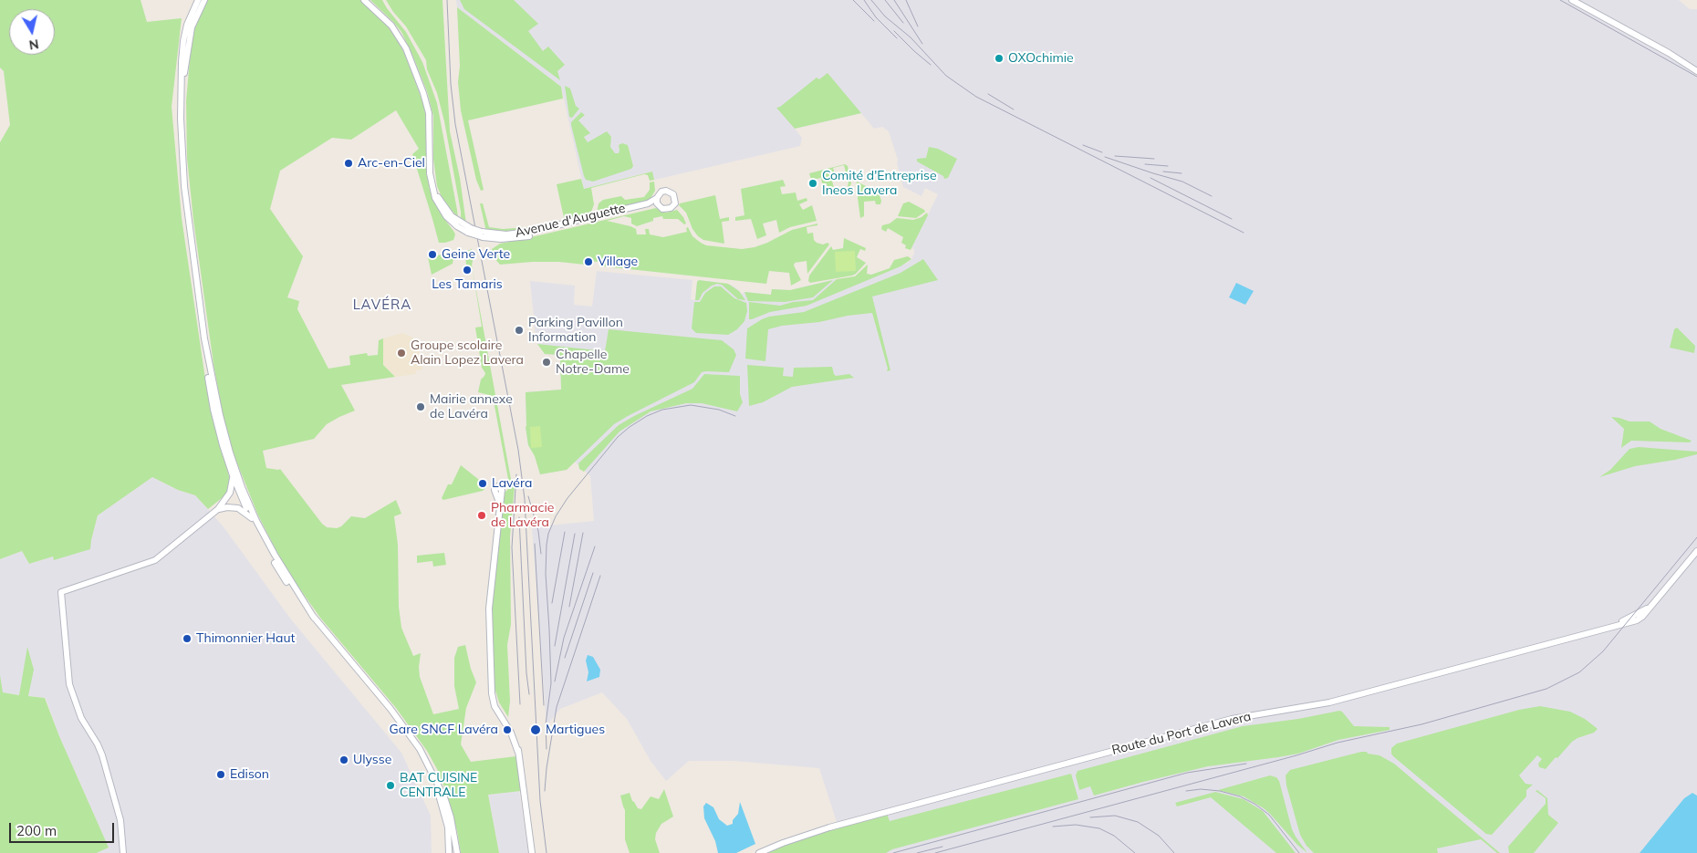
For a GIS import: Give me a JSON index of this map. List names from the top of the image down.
{
  "streets": {
    "main road": ["Avenue d'Auguette", "Route du Port de Lavera"]
  },
  "districts": ["LAVÉRA"],
  "places": [
    "OXOchimie",
    "Arc-en-Ciel",
    "Comité d'Entreprise Ineos Lavera",
    "Geine Verte",
    "Village",
    "Les Tamaris",
    "Parking Pavillon Information",
    "Groupe scolaire Alain Lopez Lavera",
    "Chapelle Notre-Dame",
    "Mairie annexe de Lavéra",
    "Lavéra",
    "Pharmacie de Lavéra",
    "Thimonnier Haut",
    "Gare SNCF Lavéra",
    "Martigues",
    "Ulysse",
    "Edison",
    "BAT CUISINE CENTRALE"
  ],
  "scale_bar": "200 m",
  "north": "bottom"
}
